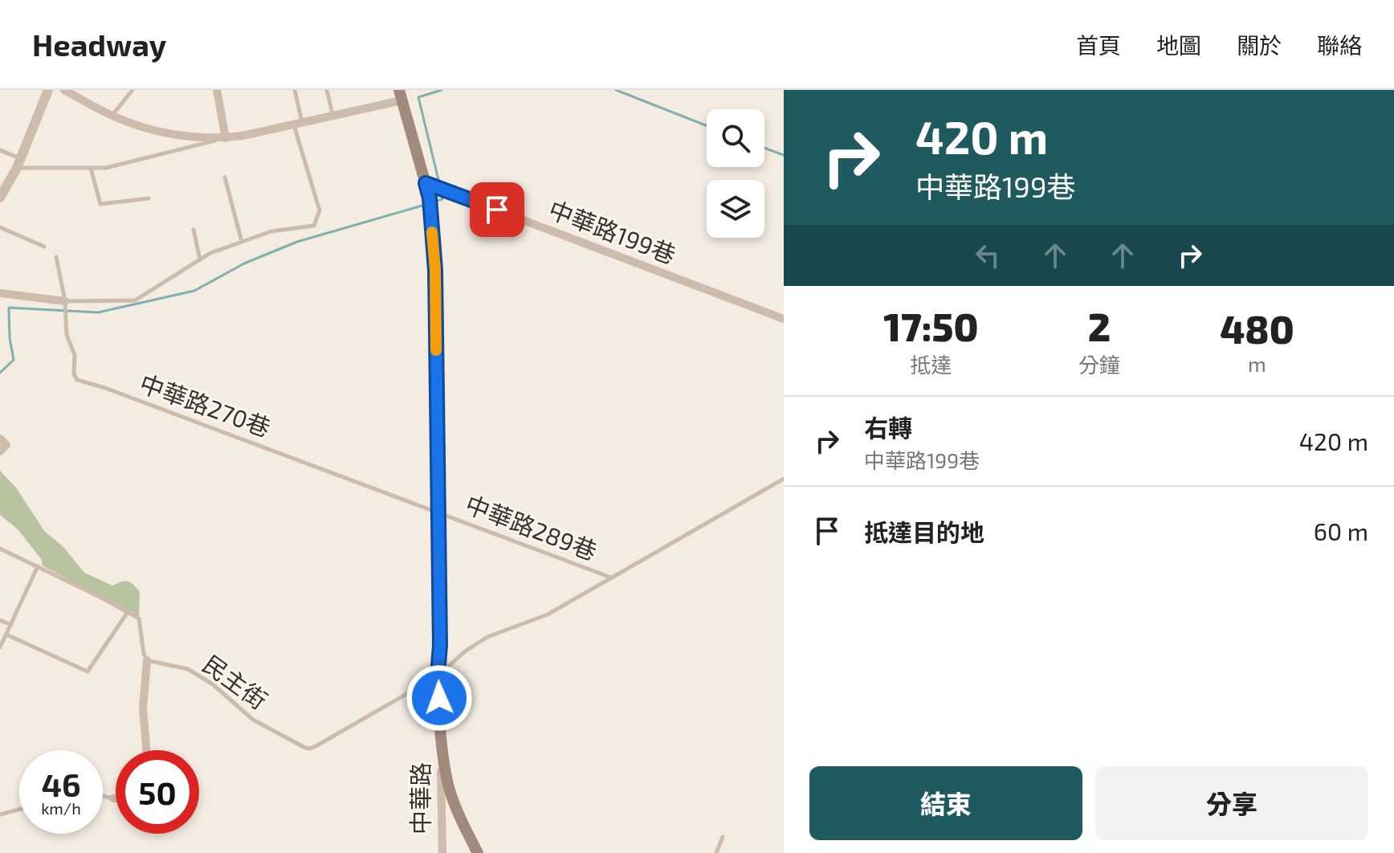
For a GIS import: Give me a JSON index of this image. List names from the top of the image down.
{
  "streets": {
    "main road": ["中華路"],
    "street": ["中華路199巷"],
    "lane": ["中華路270巷", "中華路289巷", "民主街"]
  },
  "crossings": [
    ["中華路199巷", "中華路"],
    ["中華路270巷", "中華路289巷"],
    ["中華路270巷", "中華路"],
    ["中華路289巷", "中華路"],
    ["民主街", "中華路"]
  ],
  "page": {
    "header": "Headway",
    "nav": [
      "首頁",
      "地圖",
      "關於",
      "聯絡"
    ],
    "turn": ["420 m", "中華路199巷"],
    "eta": [
      "17:50",
      "抵達",
      "2",
      "分鐘",
      "480",
      "m"
    ],
    "list": [
      {
        "name": "右轉",
        "note": "中華路199巷",
        "value": "420 m"
      },
      {
        "name": "抵達目的地",
        "value": "60 m"
      }
    ],
    "speed": "46 km/h",
    "limit": "50",
    "buttons": ["結束", "分享"]
  }
}
